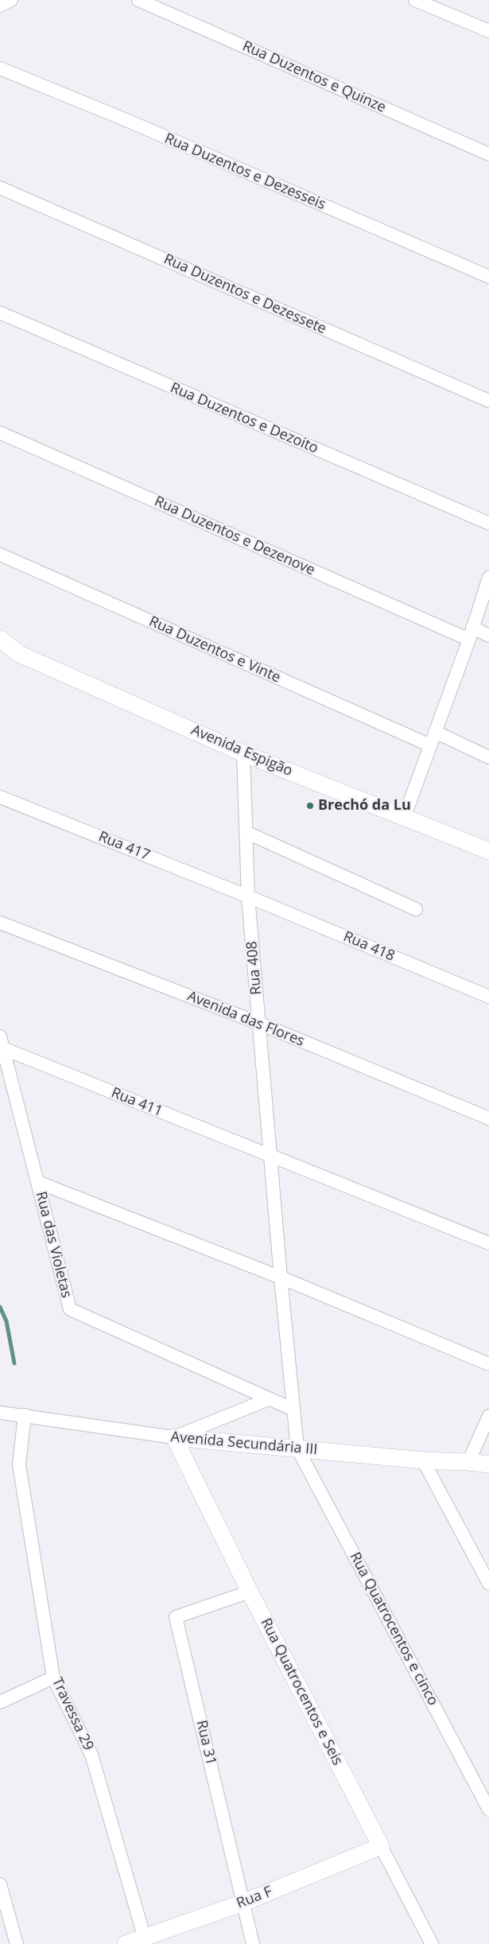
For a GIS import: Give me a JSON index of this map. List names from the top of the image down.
{
  "streets": {
    "street": [
      "Rua Duzentos e Quinze",
      "Rua Duzentos e Dezesseis",
      "Rua Duzentos e Dezessete",
      "Rua Duzentos e Dezoito",
      "Rua Duzentos e Dezenove",
      "Rua Duzentos e Vinte",
      "Avenida Espigão",
      "Rua 417",
      "Rua 418",
      "Rua 408",
      "Avenida das Flores",
      "Rua 411",
      "Rua das Violetas",
      "Avenida Secundária III",
      "Rua Quatrocentos e cinco",
      "Rua Quatrocentos e Seis",
      "Travessa 29",
      "Rua 31",
      "Rua F"
    ]
  },
  "crossings": [
    ["Avenida Espigão", "Rua 408"],
    ["Rua 417", "Rua 418"],
    ["Rua 417", "Rua 408"],
    ["Rua 418", "Rua 408"],
    ["Rua 408", "Avenida das Flores"],
    ["Rua 408", "Rua 411"],
    ["Rua 408", "Rua das Violetas"],
    ["Rua 408", "Avenida Secundária III"],
    ["Rua 408", "Rua Quatrocentos e cinco"],
    ["Rua 411", "Rua das Violetas"],
    ["Avenida Secundária III", "Rua Quatrocentos e cinco"],
    ["Avenida Secundária III", "Rua Quatrocentos e Seis"],
    ["Avenida Secundária III", "Travessa 29"],
    ["Rua Quatrocentos e Seis", "Rua 31"],
    ["Rua Quatrocentos e Seis", "Rua F"],
    ["Travessa 29", "Rua F"],
    ["Rua 31", "Rua F"]
  ],
  "places": ["Brechó da Lu"]
}
